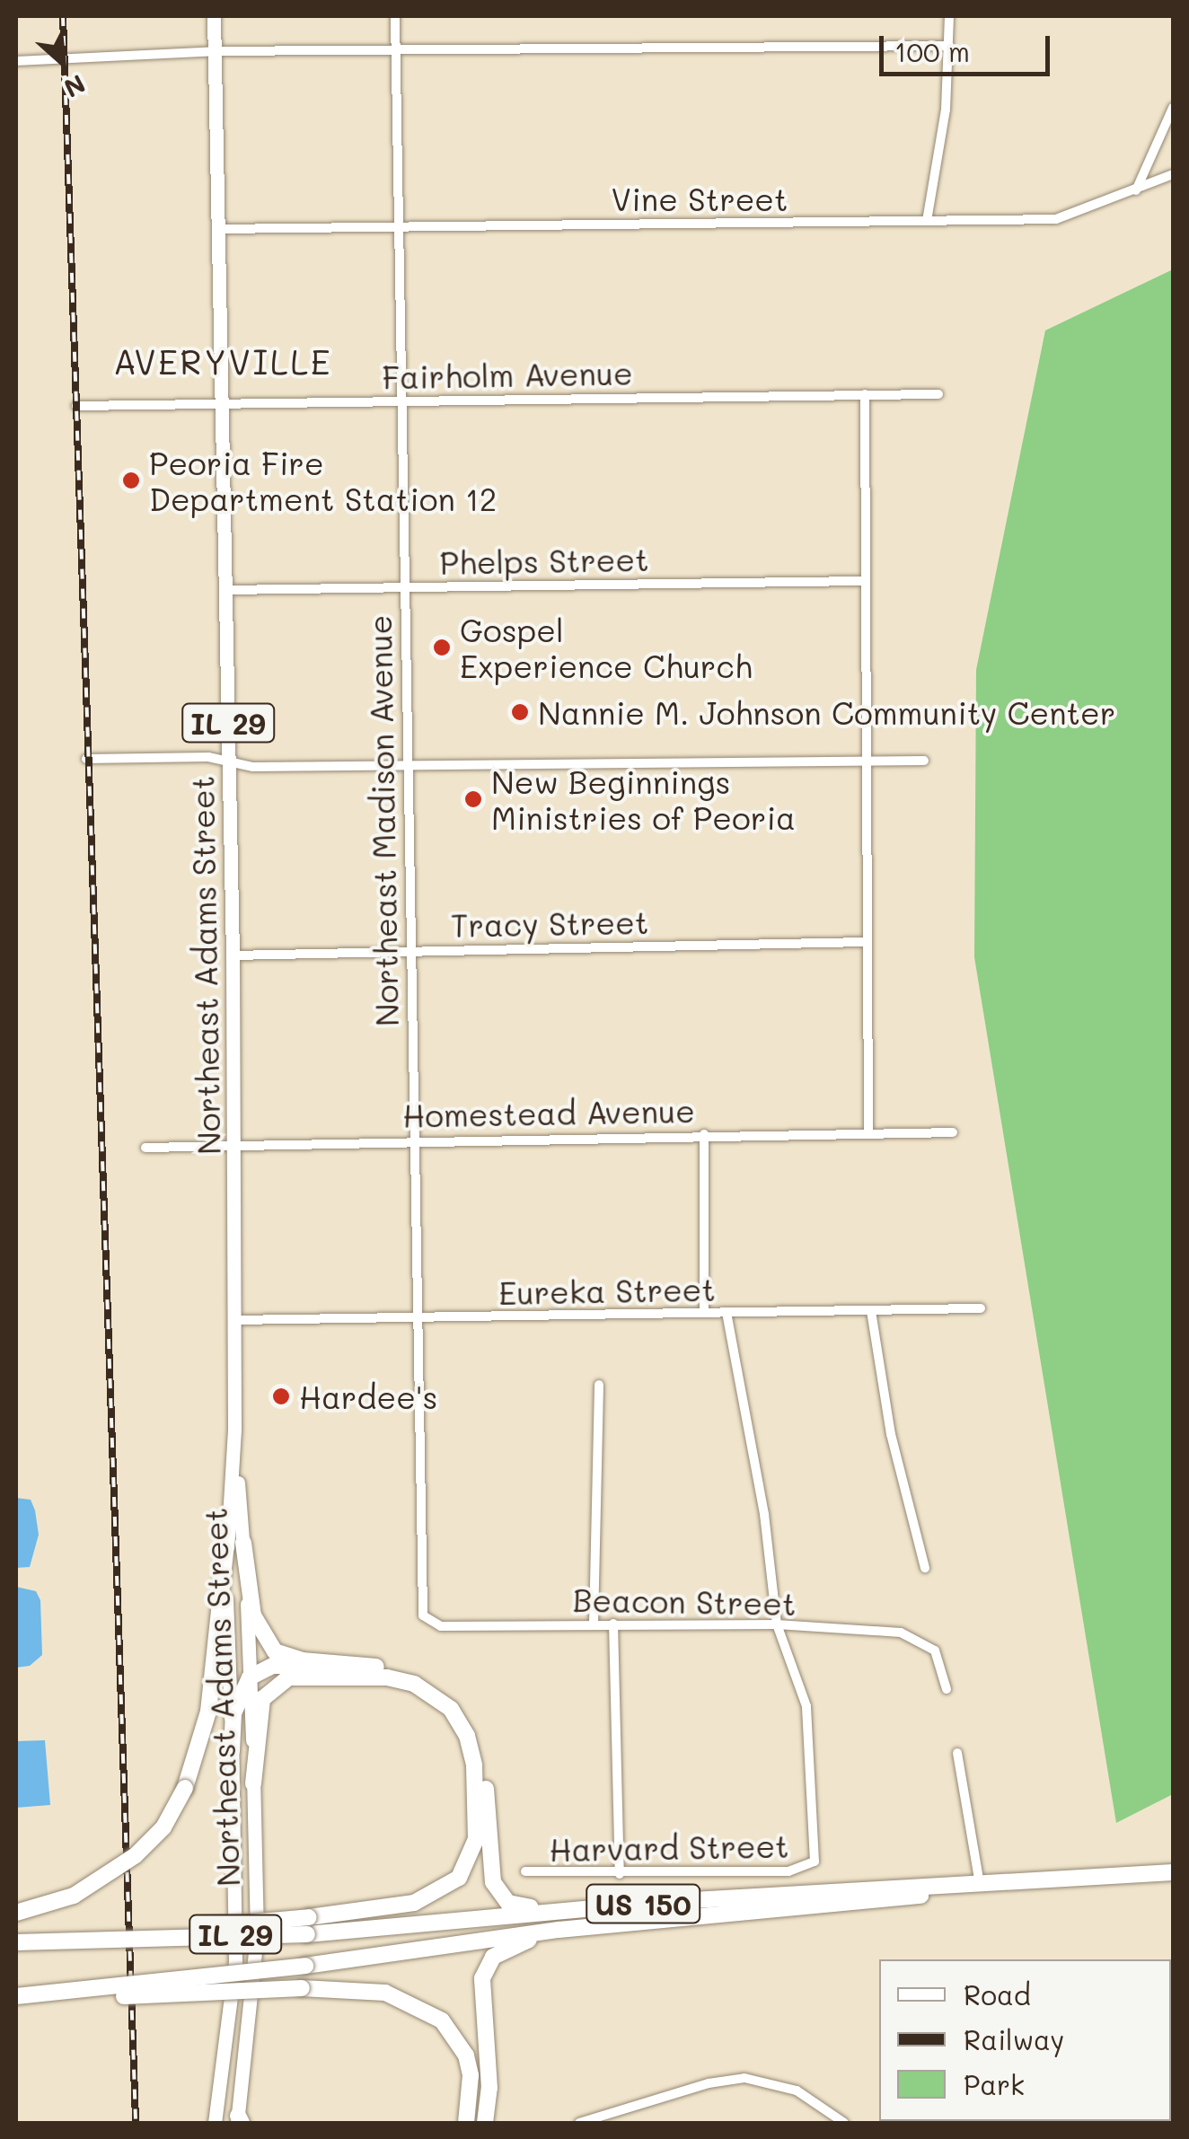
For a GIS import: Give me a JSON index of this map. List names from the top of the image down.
{
  "streets": {
    "highway": ["US 150"],
    "main road": ["IL 29", "Northeast Adams Street"],
    "street": [
      "Vine Street",
      "Fairholm Avenue",
      "Phelps Street",
      "Northeast Madison Avenue",
      "Tracy Street",
      "Homestead Avenue",
      "Eureka Street",
      "Beacon Street",
      "Harvard Street"
    ]
  },
  "crossings": [
    ["Vine Street", "Northeast Madison Avenue"],
    ["Vine Street", "Northeast Adams Street"],
    ["Fairholm Avenue", "Northeast Madison Avenue"],
    ["Fairholm Avenue", "Northeast Adams Street"],
    ["Phelps Street", "Northeast Madison Avenue"],
    ["Phelps Street", "Northeast Adams Street"],
    ["Northeast Madison Avenue", "Tracy Street"],
    ["Northeast Madison Avenue", "Homestead Avenue"],
    ["Northeast Madison Avenue", "Eureka Street"],
    ["Northeast Madison Avenue", "Beacon Street"],
    ["Tracy Street", "Northeast Adams Street"],
    ["Northeast Adams Street", "Homestead Avenue"],
    ["Northeast Adams Street", "Eureka Street"],
    ["Beacon Street", "Harvard Street"]
  ],
  "districts": ["AVERYVILLE"],
  "places": [
    "Peoria Fire Department Station 12",
    "Gospel Experience Church",
    "Nannie M. Johnson Community Center",
    "New Beginnings Ministries of Peoria",
    "Hardee's"
  ],
  "legend": ["Road", "Railway", "Park"],
  "scale_bar": "100 m",
  "north": "bottom right"
}
